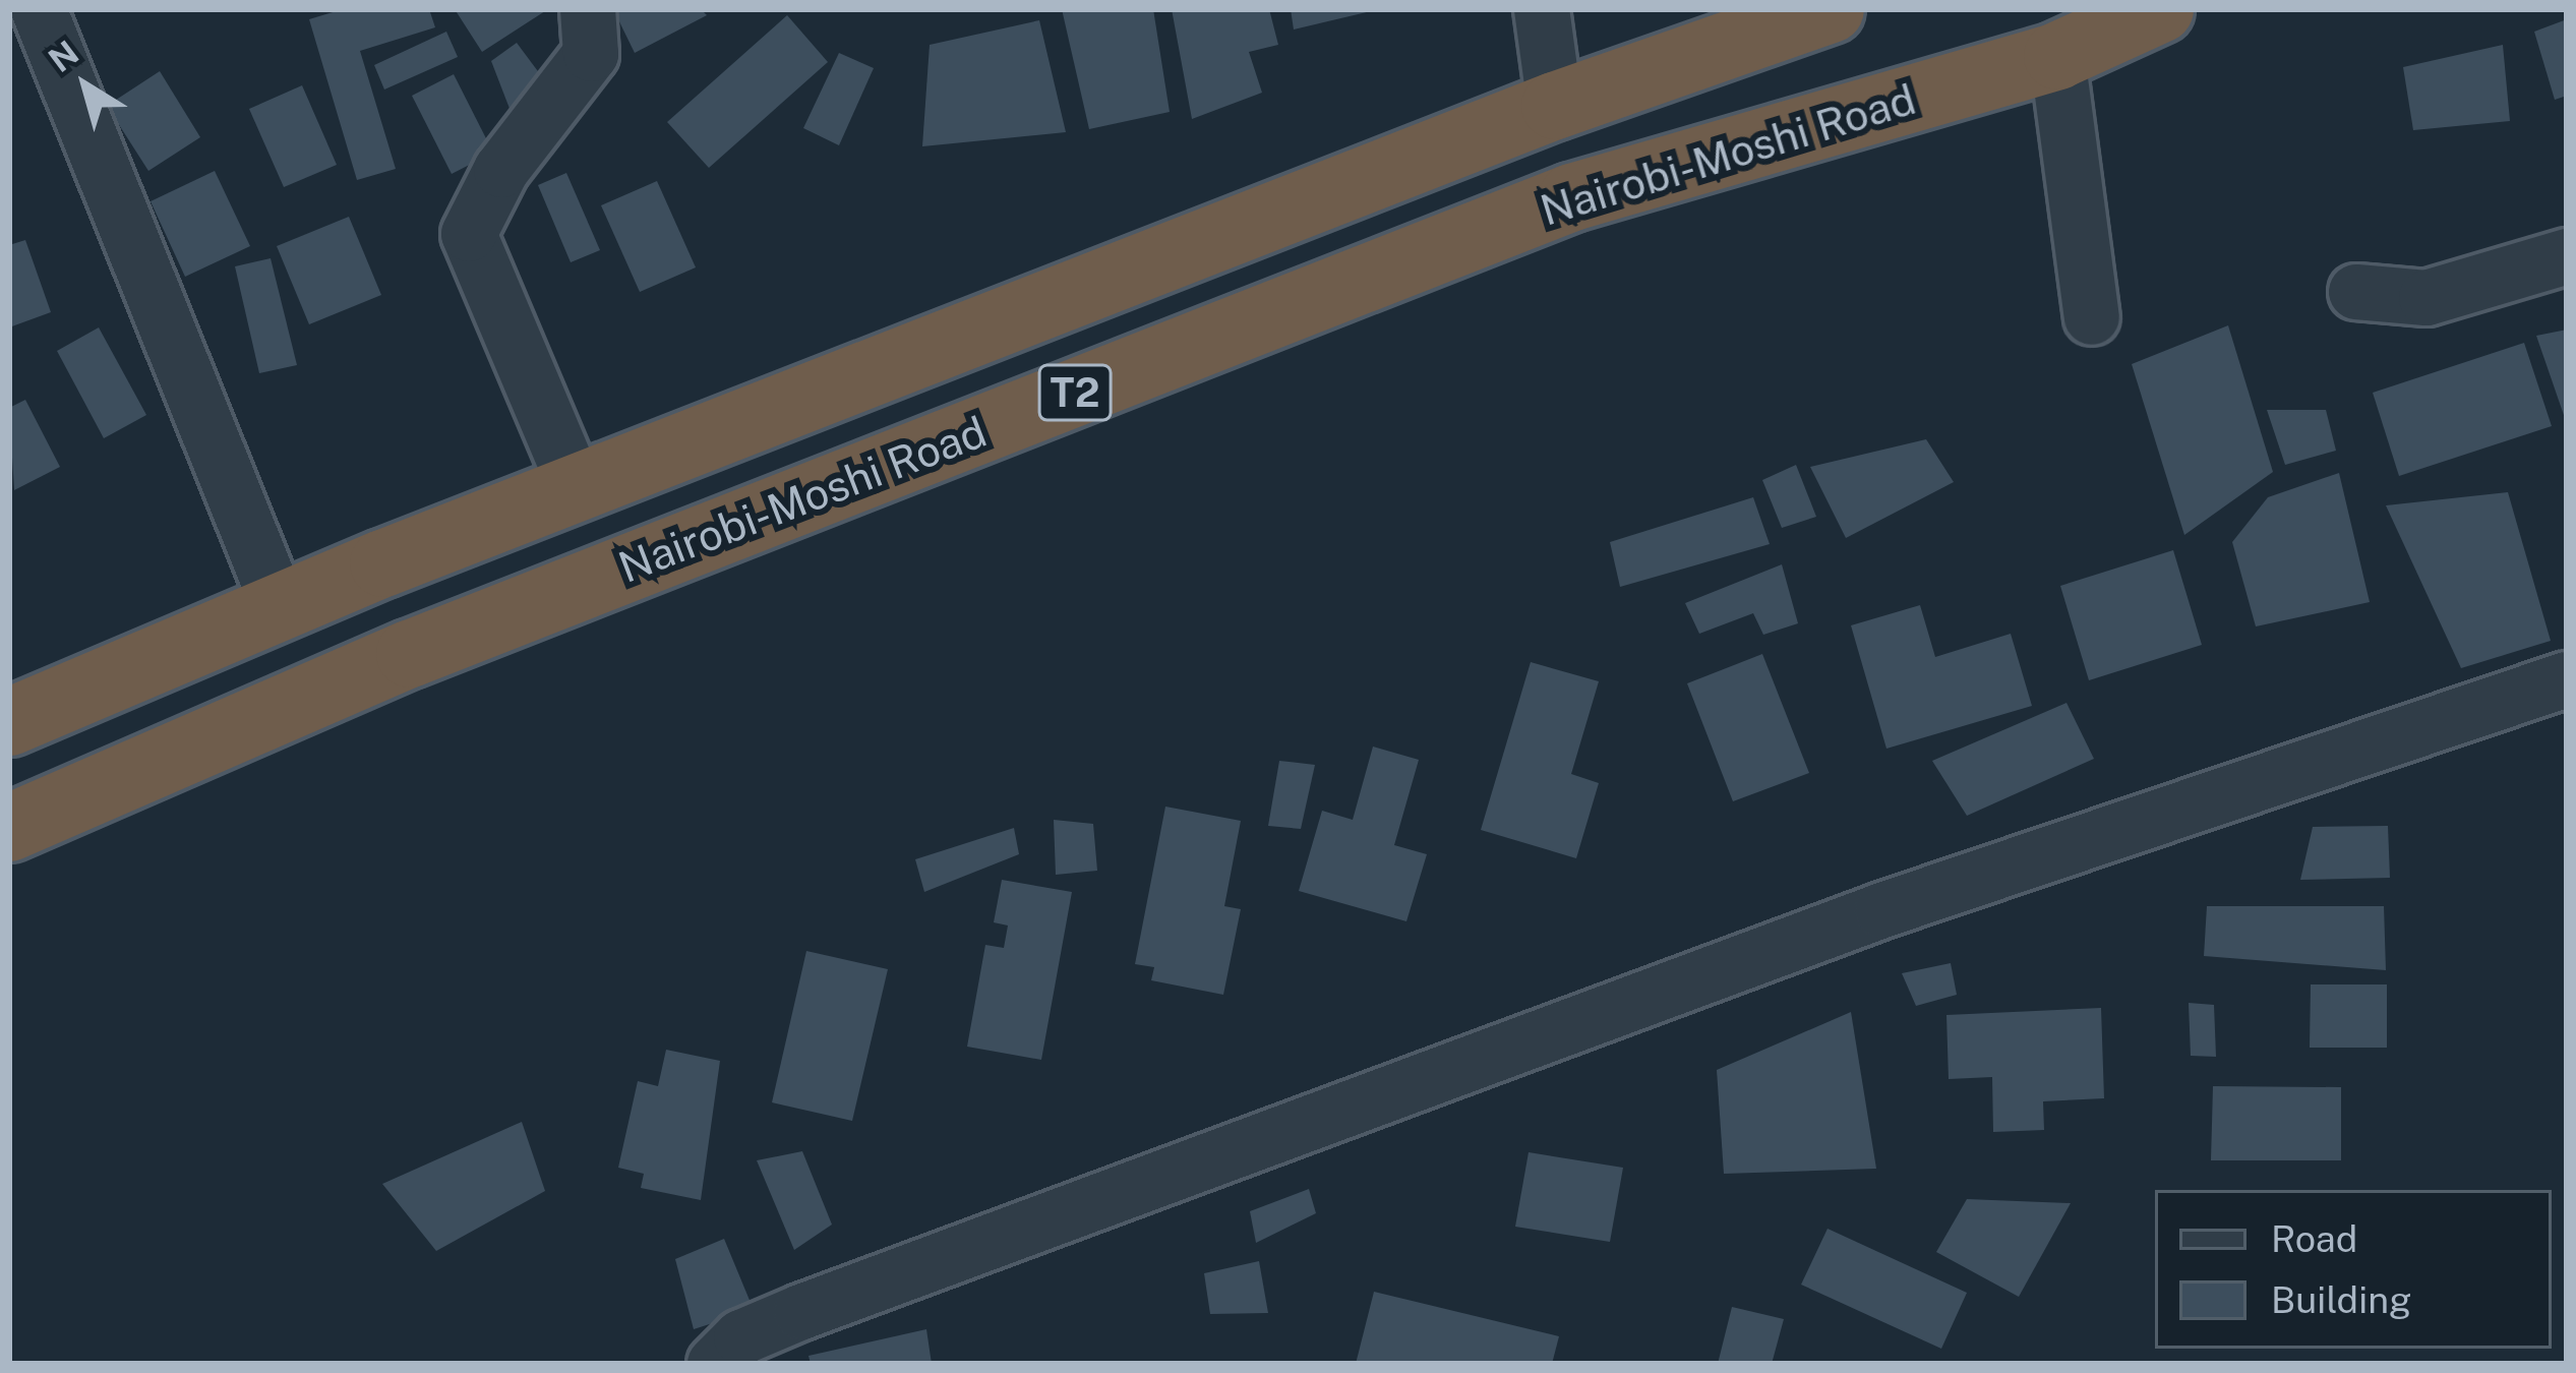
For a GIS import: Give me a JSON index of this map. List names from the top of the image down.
{
  "streets": {
    "highway": ["Nairobi-Moshi Road", "T2"]
  },
  "legend": ["Road", "Building"],
  "north": "top left"
}
